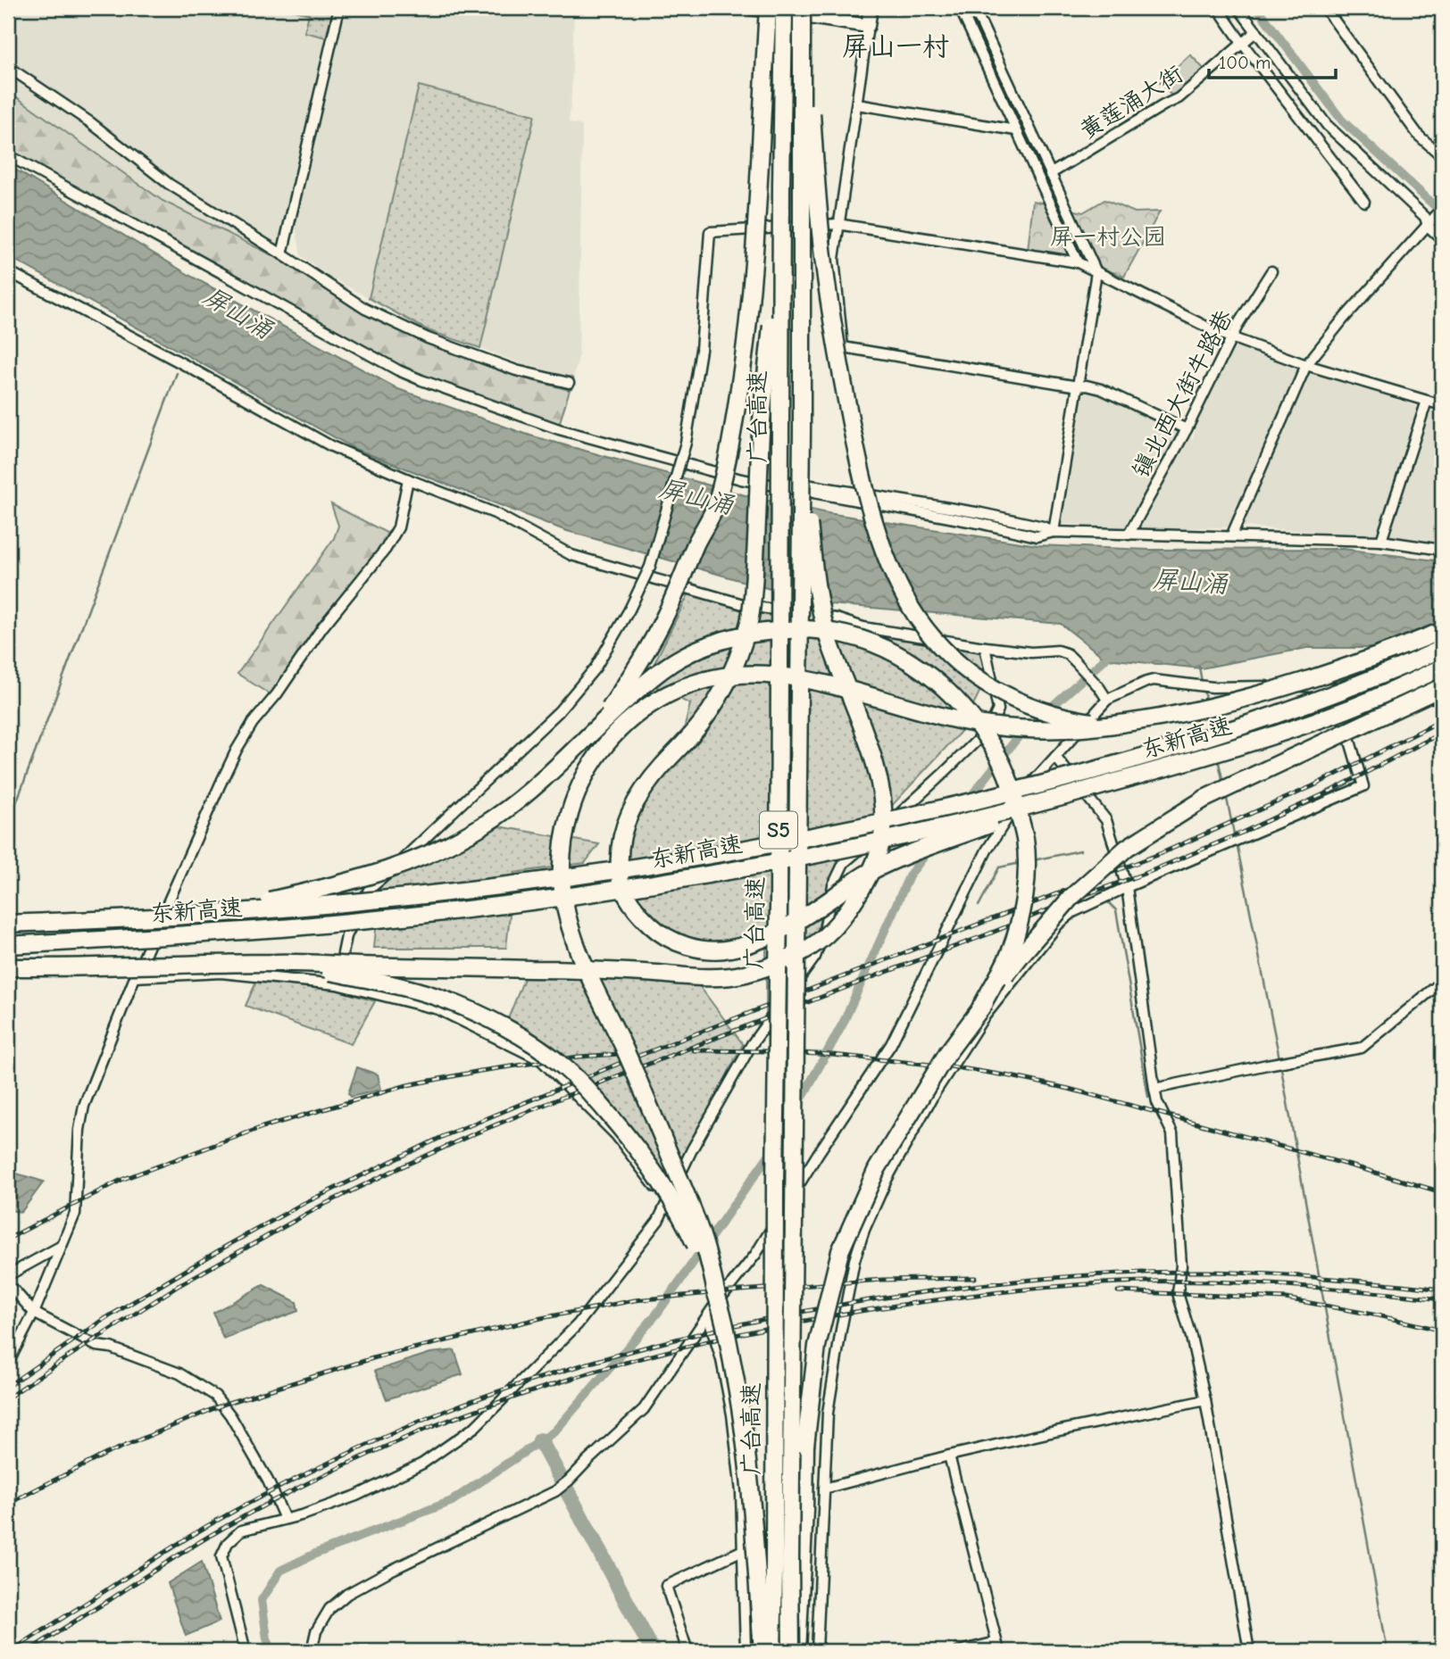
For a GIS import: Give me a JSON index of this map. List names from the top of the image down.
{
  "streets": {
    "highway": ["广台高速", "东新高速", "S5"],
    "street": ["黄莲涌大街", "镇北西大街牛路巷"]
  },
  "districts": ["屏山一村"],
  "water": ["屏山涌"],
  "parks": ["屏一村公园"],
  "scale_bar": "100 m"
}
